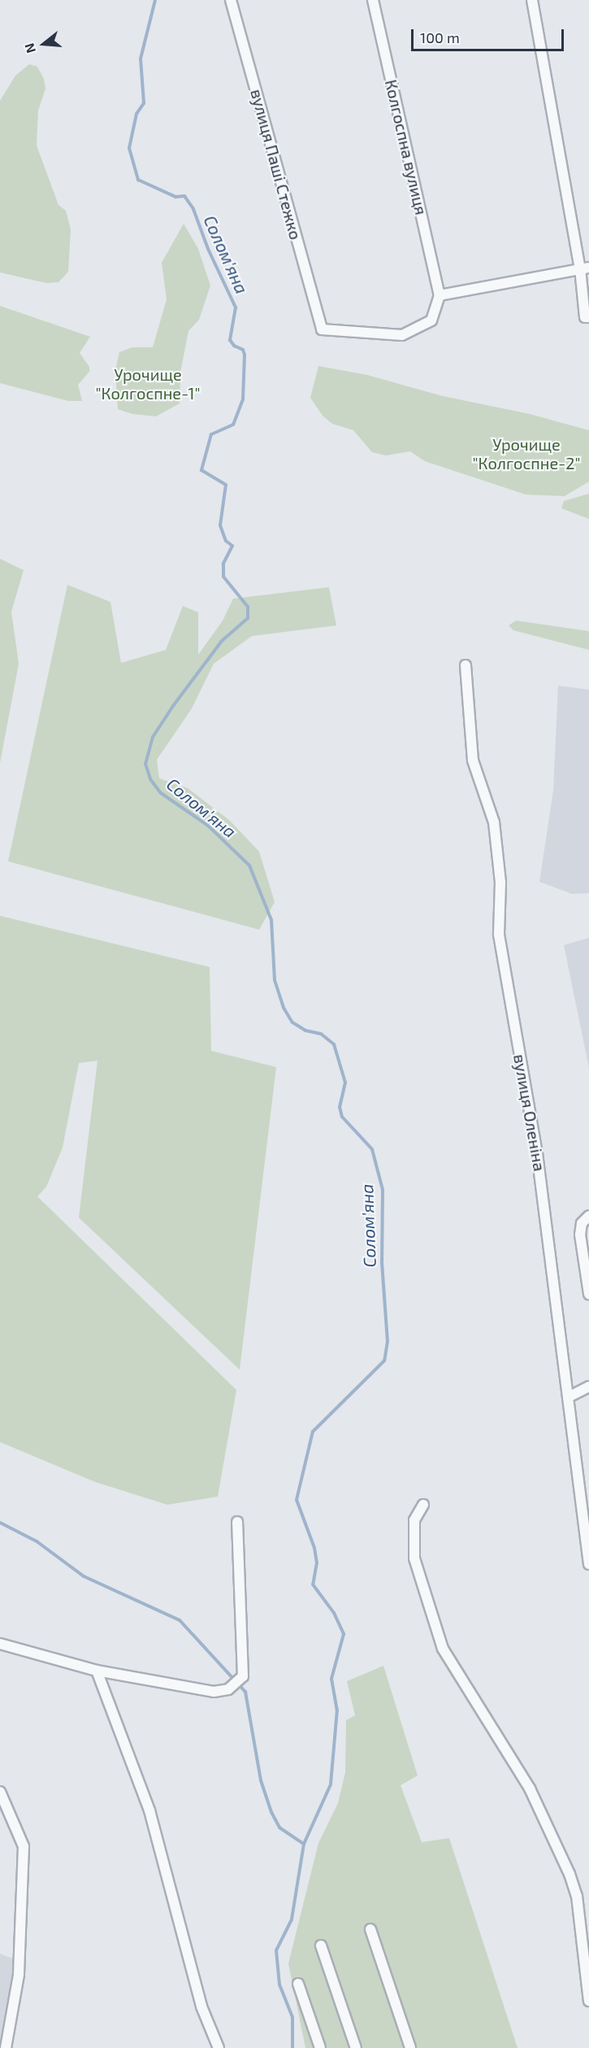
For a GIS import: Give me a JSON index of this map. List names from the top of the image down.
{
  "streets": {
    "street": ["Колгоспна вулиця", "вулиця Паші Стежко", "вулиця Оленіна"]
  },
  "crossings": [
    ["Колгоспна вулиця", "вулиця Паші Стежко"]
  ],
  "water": ["Солом'яна"],
  "parks": ["Урочище \"Колгоспне-1\"", "Урочище \"Колгоспне-2\""],
  "scale_bar": "100 m",
  "north": "left"
}
